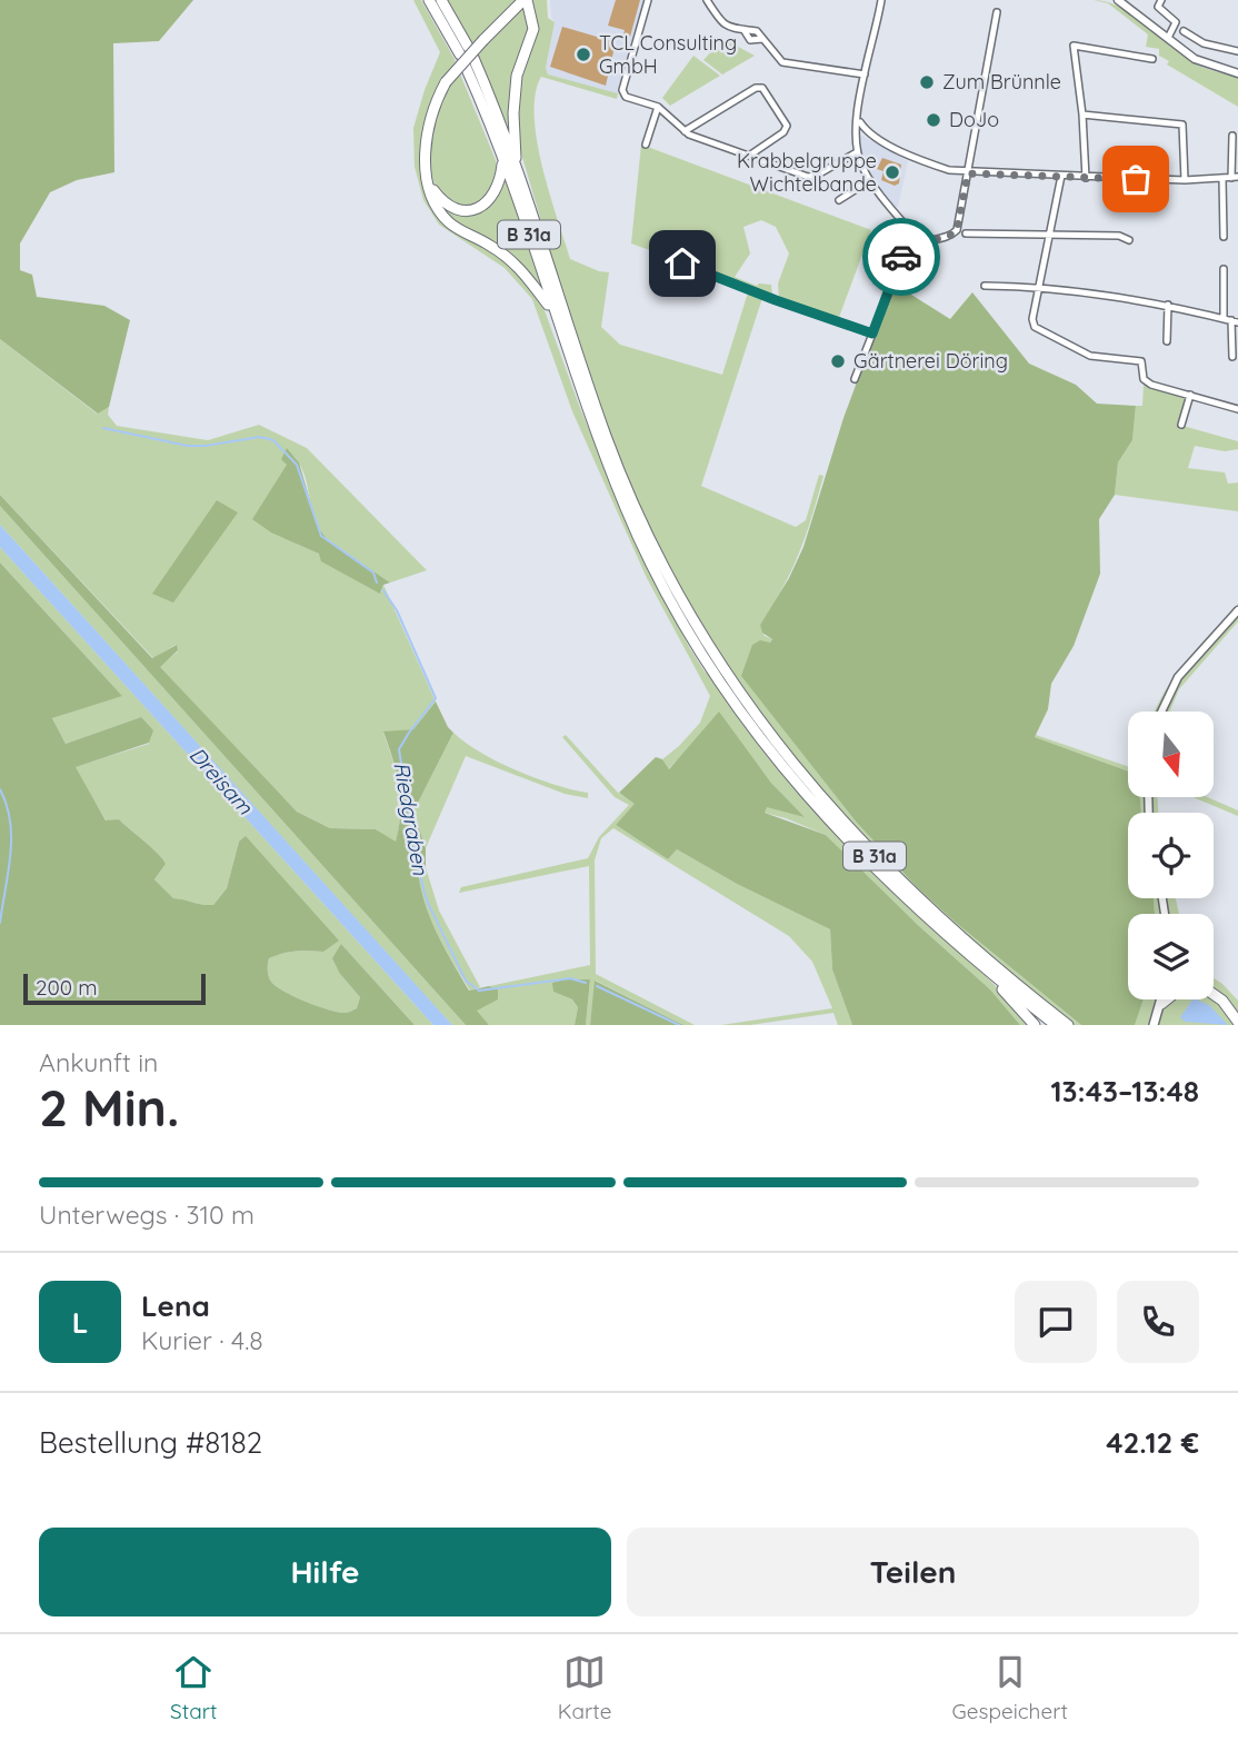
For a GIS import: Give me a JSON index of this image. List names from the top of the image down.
{
  "streets": {
    "highway": ["B 31a"]
  },
  "water": ["Dreisam", "Riedgraben"],
  "places": [
    "TCL Consulting GmbH",
    "Zum Brünnle",
    "DoJo",
    "Krabbelgruppe Wichtelbande",
    "Gärtnerei Döring"
  ],
  "scale_bar": "200 m",
  "north": "bottom",
  "page": {
    "scale": "200 m",
    "heading": ["2 Min.", "Ankunft in", "13:43–13:48"],
    "panel": [
      "Lena",
      "Kurier · 4.8",
      "Bestellung #8182",
      "42.12 €"
    ],
    "bar": "Unterwegs · 310 m",
    "round": "L",
    "buttons": ["Hilfe", "Teilen"],
    "tabs": ["Start", "Karte", "Gespeichert"]
  }
}
